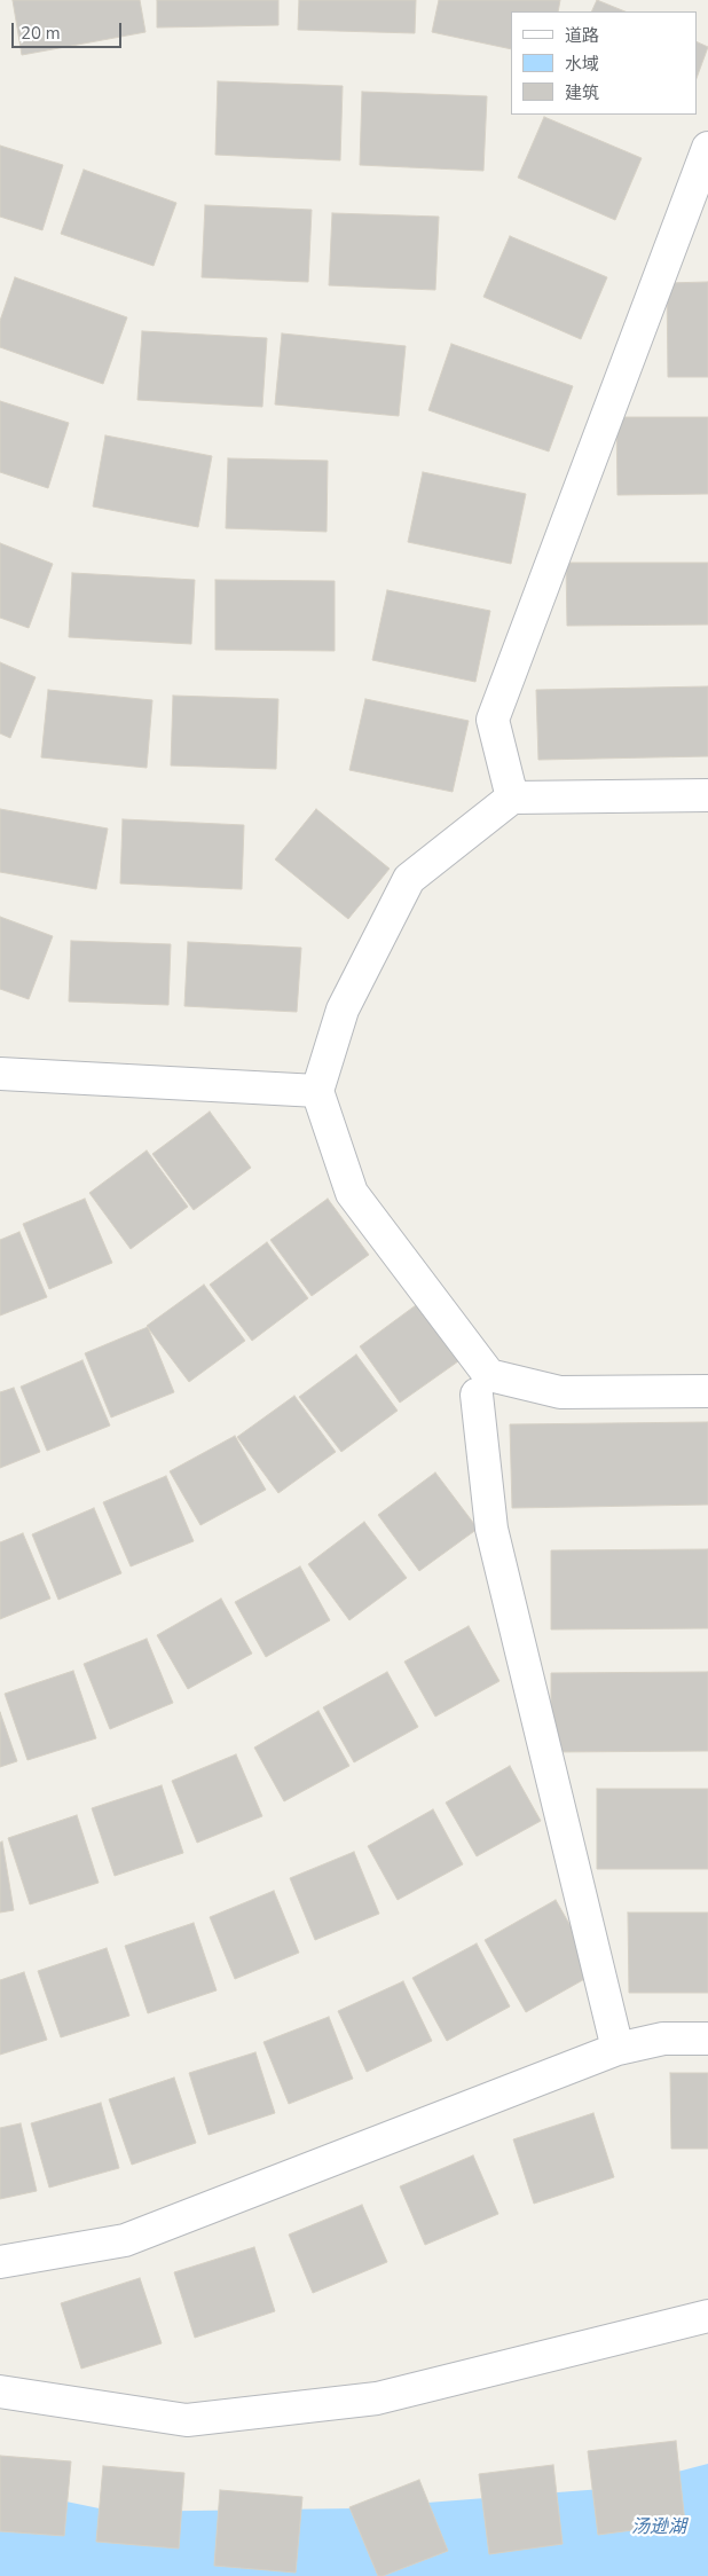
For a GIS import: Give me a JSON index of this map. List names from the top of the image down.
{
  "water": ["汤逊湖"],
  "legend": ["道路", "水域", "建筑"],
  "scale_bar": "20 m"
}
